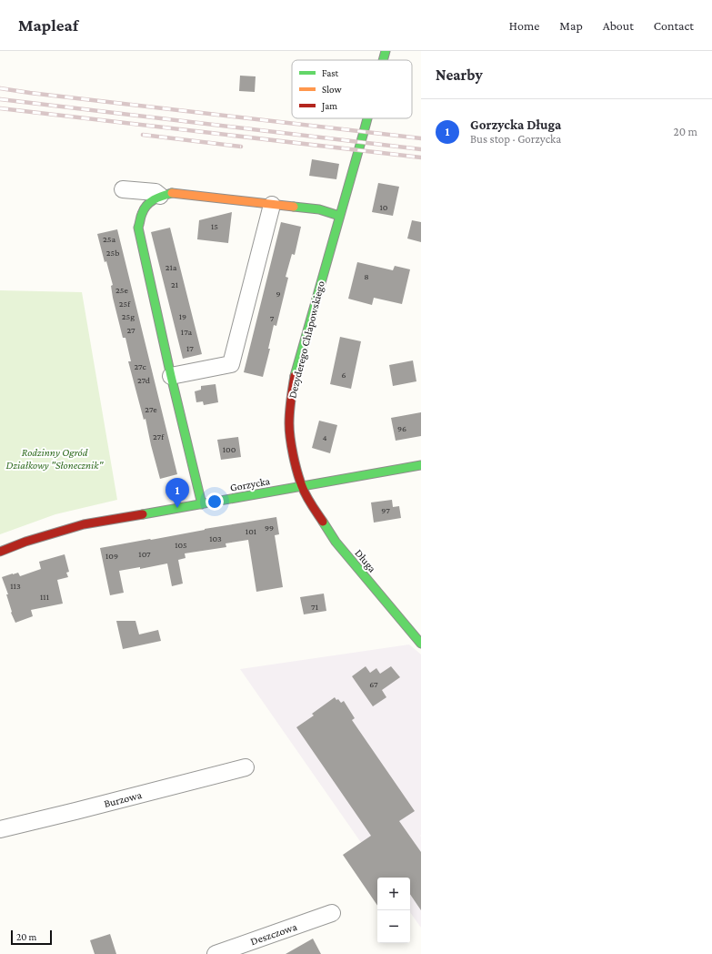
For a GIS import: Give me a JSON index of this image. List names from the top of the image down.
{
  "streets": {
    "street": [
      "Dezyderego Chłapowskiego",
      "Gorzycka",
      "Długa",
      "Burzowa",
      "Deszczowa"
    ]
  },
  "crossings": [
    ["Dezyderego Chłapowskiego", "Gorzycka"],
    ["Dezyderego Chłapowskiego", "Długa"],
    ["Gorzycka", "Długa"]
  ],
  "parks": ["Rodzinny Ogród Działkowy \"Słonecznik\""],
  "house_numbers": [
    "10",
    "15",
    "25a",
    "25b",
    "21a",
    "8",
    "21",
    "25e",
    "9",
    "25f",
    "25g",
    "19",
    "7",
    "27",
    "17a",
    "17",
    "27c",
    "6",
    "27d",
    "27e",
    "96",
    "27f",
    "4",
    "100",
    "97",
    "99",
    "101",
    "103",
    "105",
    "107",
    "109",
    "113",
    "111",
    "71",
    "67"
  ],
  "legend": ["Fast", "Slow", "Jam"],
  "scale_bar": "20 m",
  "page": {
    "header": "Mapleaf",
    "nav": [
      "Home",
      "Map",
      "About",
      "Contact"
    ],
    "heading": "Nearby",
    "list": [
      {
        "mark": "1",
        "name": "Gorzycka Długa",
        "note": "Bus stop · Gorzycka",
        "value": "20 m"
      }
    ],
    "pins": "1",
    "map_buttons": ["+", "−"],
    "scale": "20 m"
  }
}
